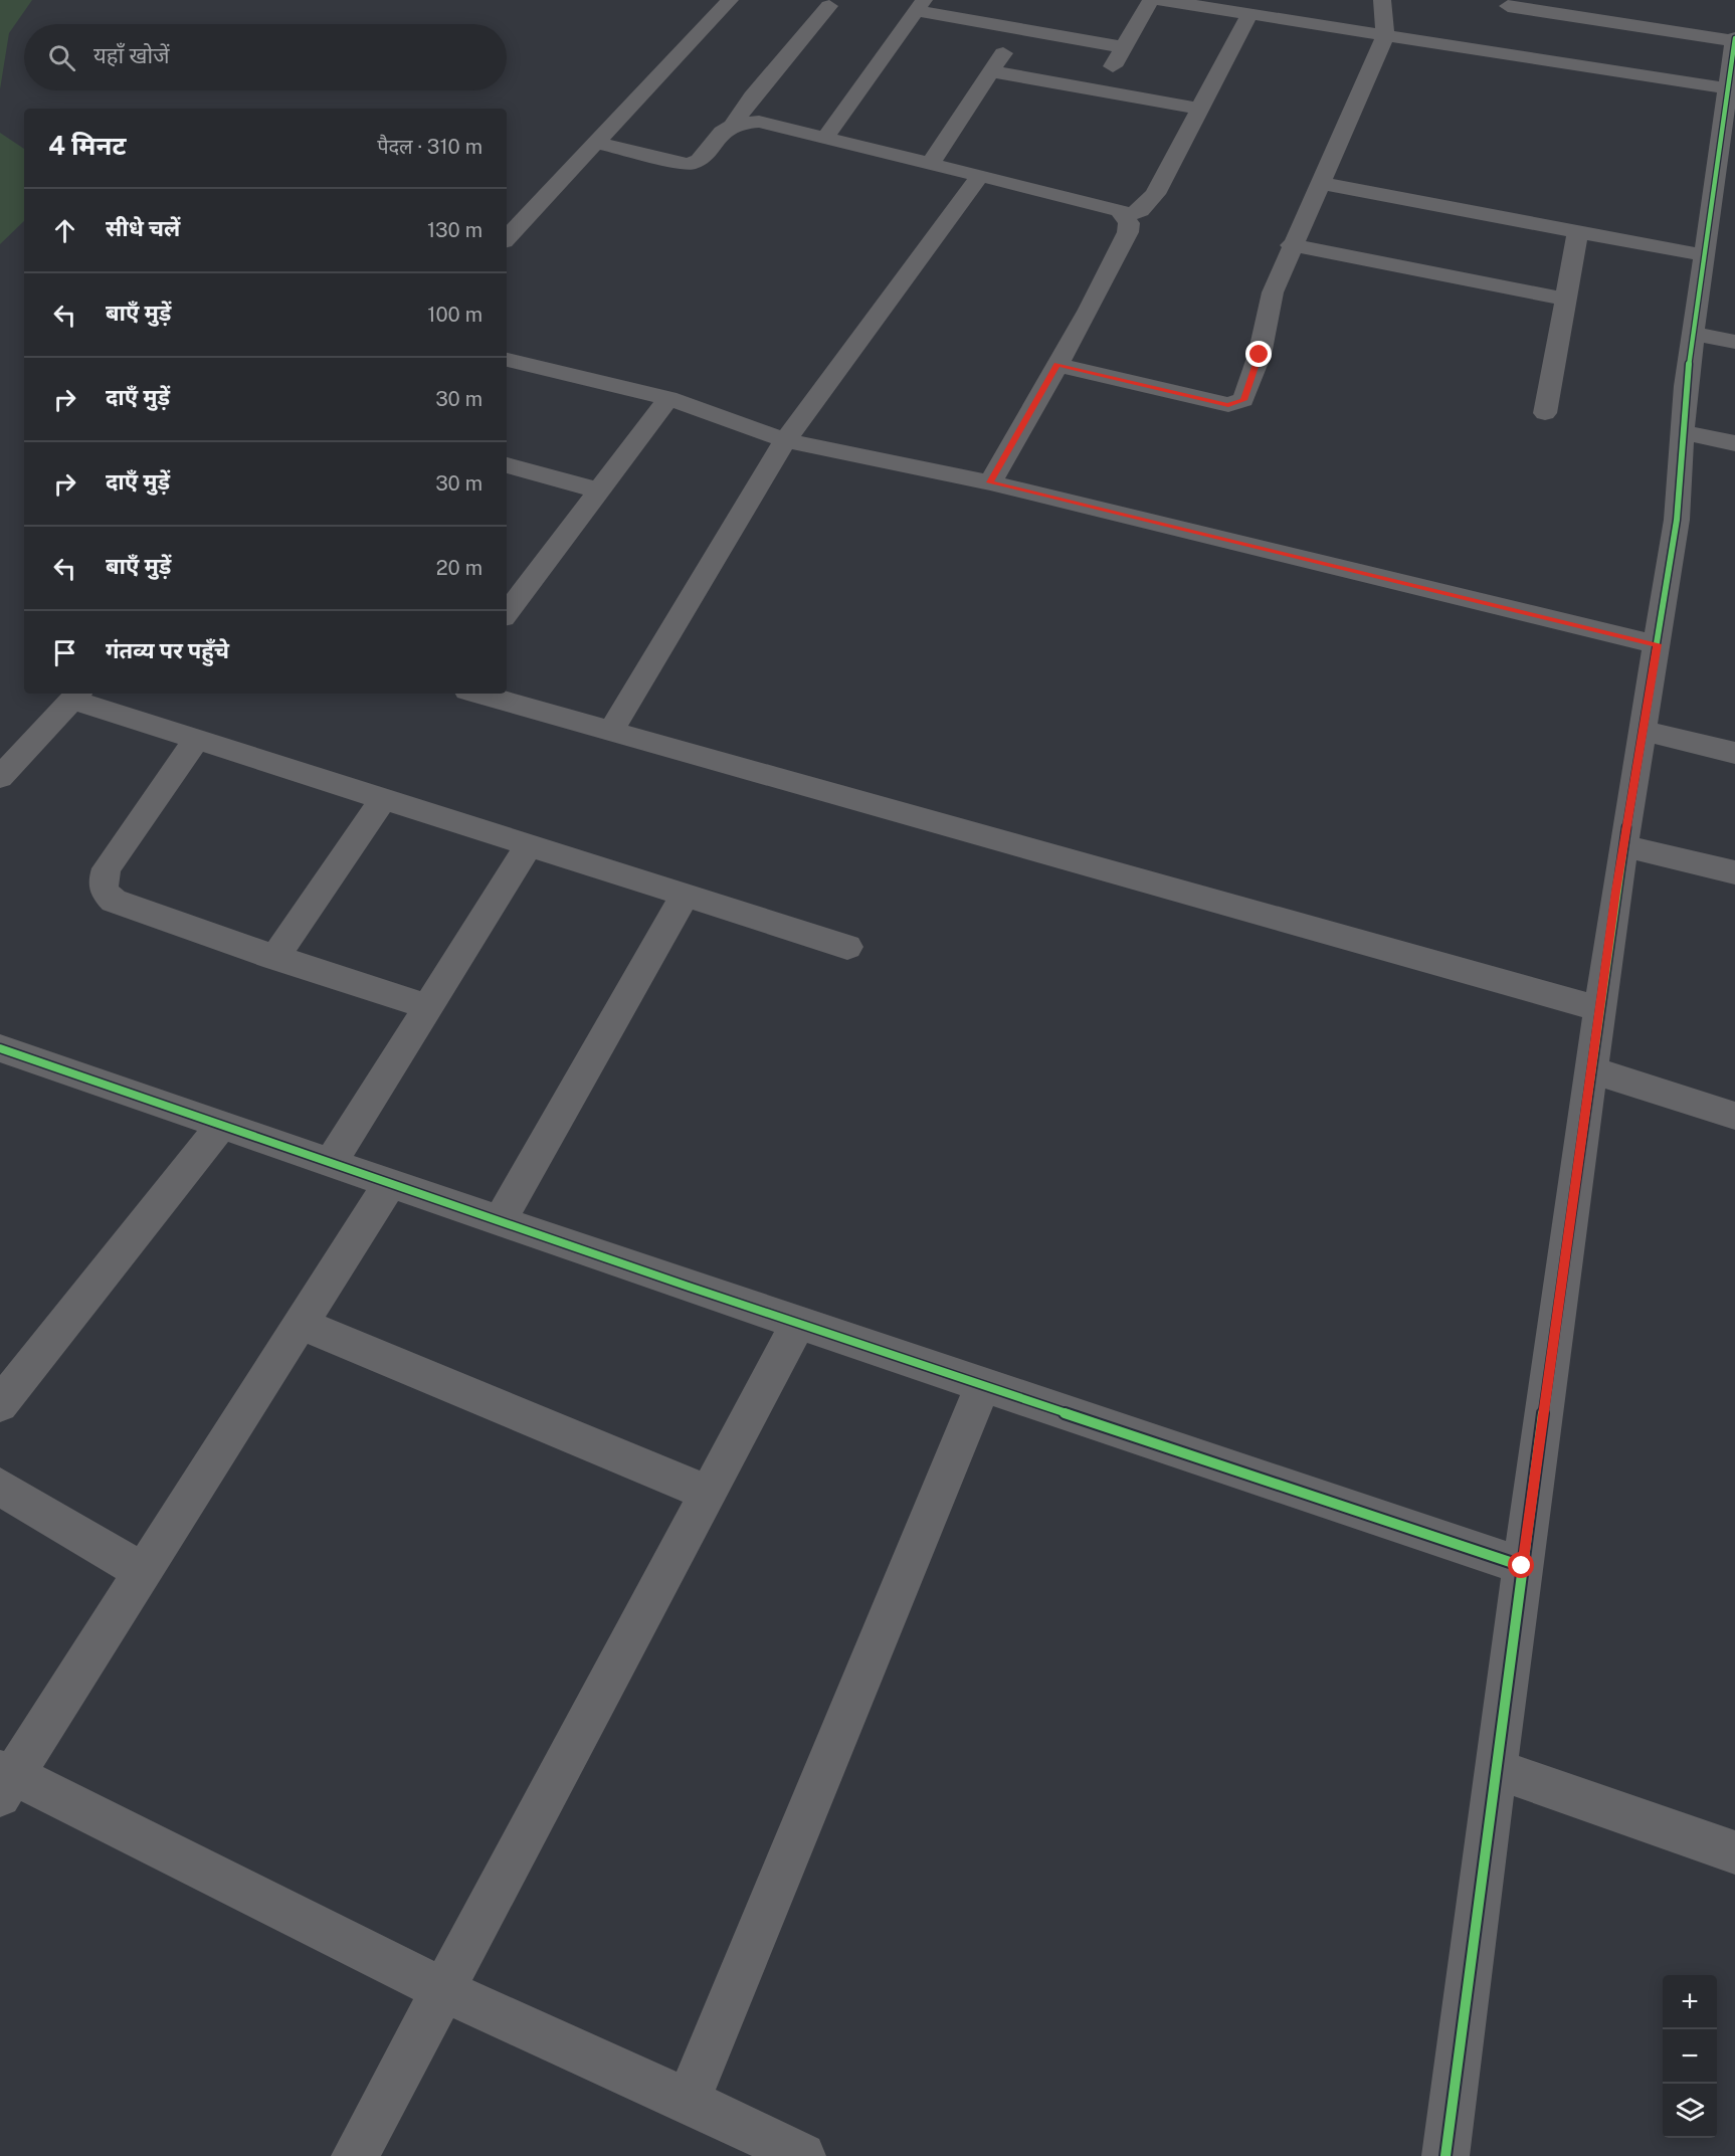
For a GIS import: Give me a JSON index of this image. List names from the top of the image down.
{
  "page": {
    "search": "यहाँ खोजें",
    "heading": ["4 मिनट", "पैदल · 310 m"],
    "list": [
      ["सीधे चलें", "130 m"],
      ["बाएँ मुड़ें", "100 m"],
      ["दाएँ मुड़ें", "30 m"],
      ["दाएँ मुड़ें", "30 m"],
      ["बाएँ मुड़ें", "20 m"],
      "गंतव्य पर पहुँचे"
    ],
    "map_buttons": ["+", "−"]
  }
}
